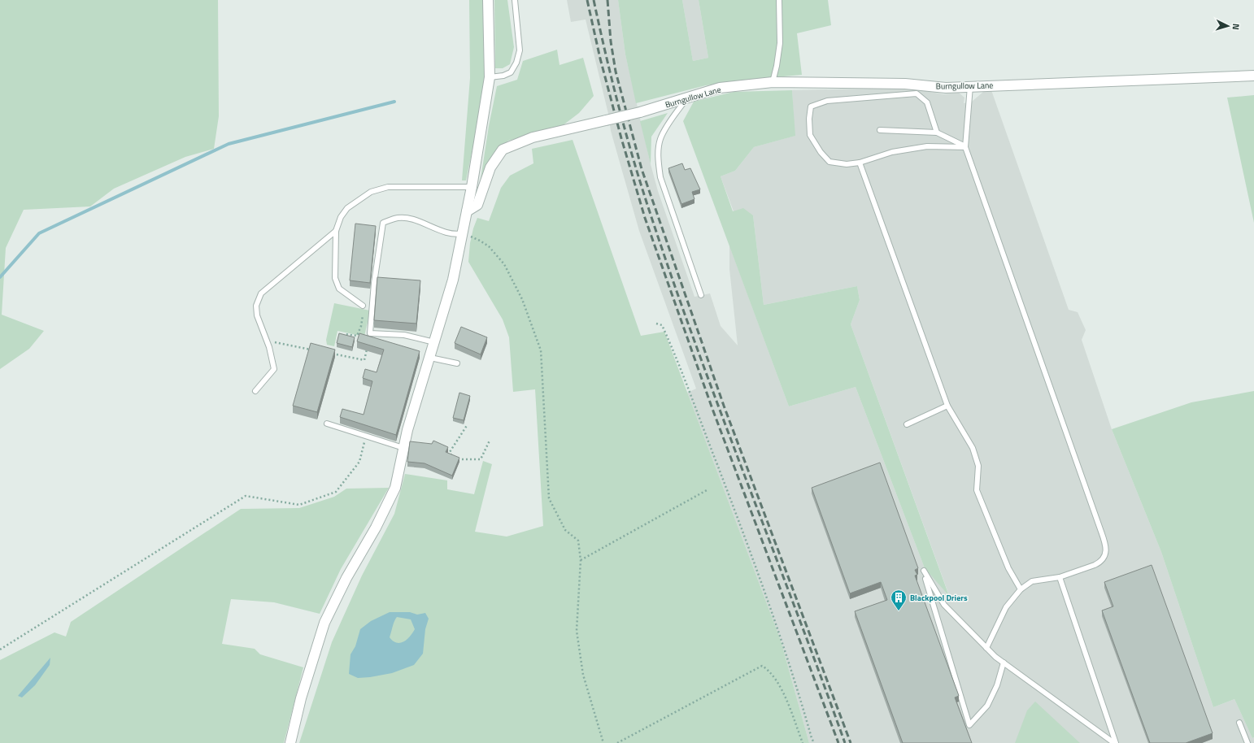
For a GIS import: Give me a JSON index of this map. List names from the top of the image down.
{
  "streets": {
    "street": ["Burngullow Lane"]
  },
  "places": {
    "building": ["Blackpool Driers"]
  },
  "north": "right"
}
